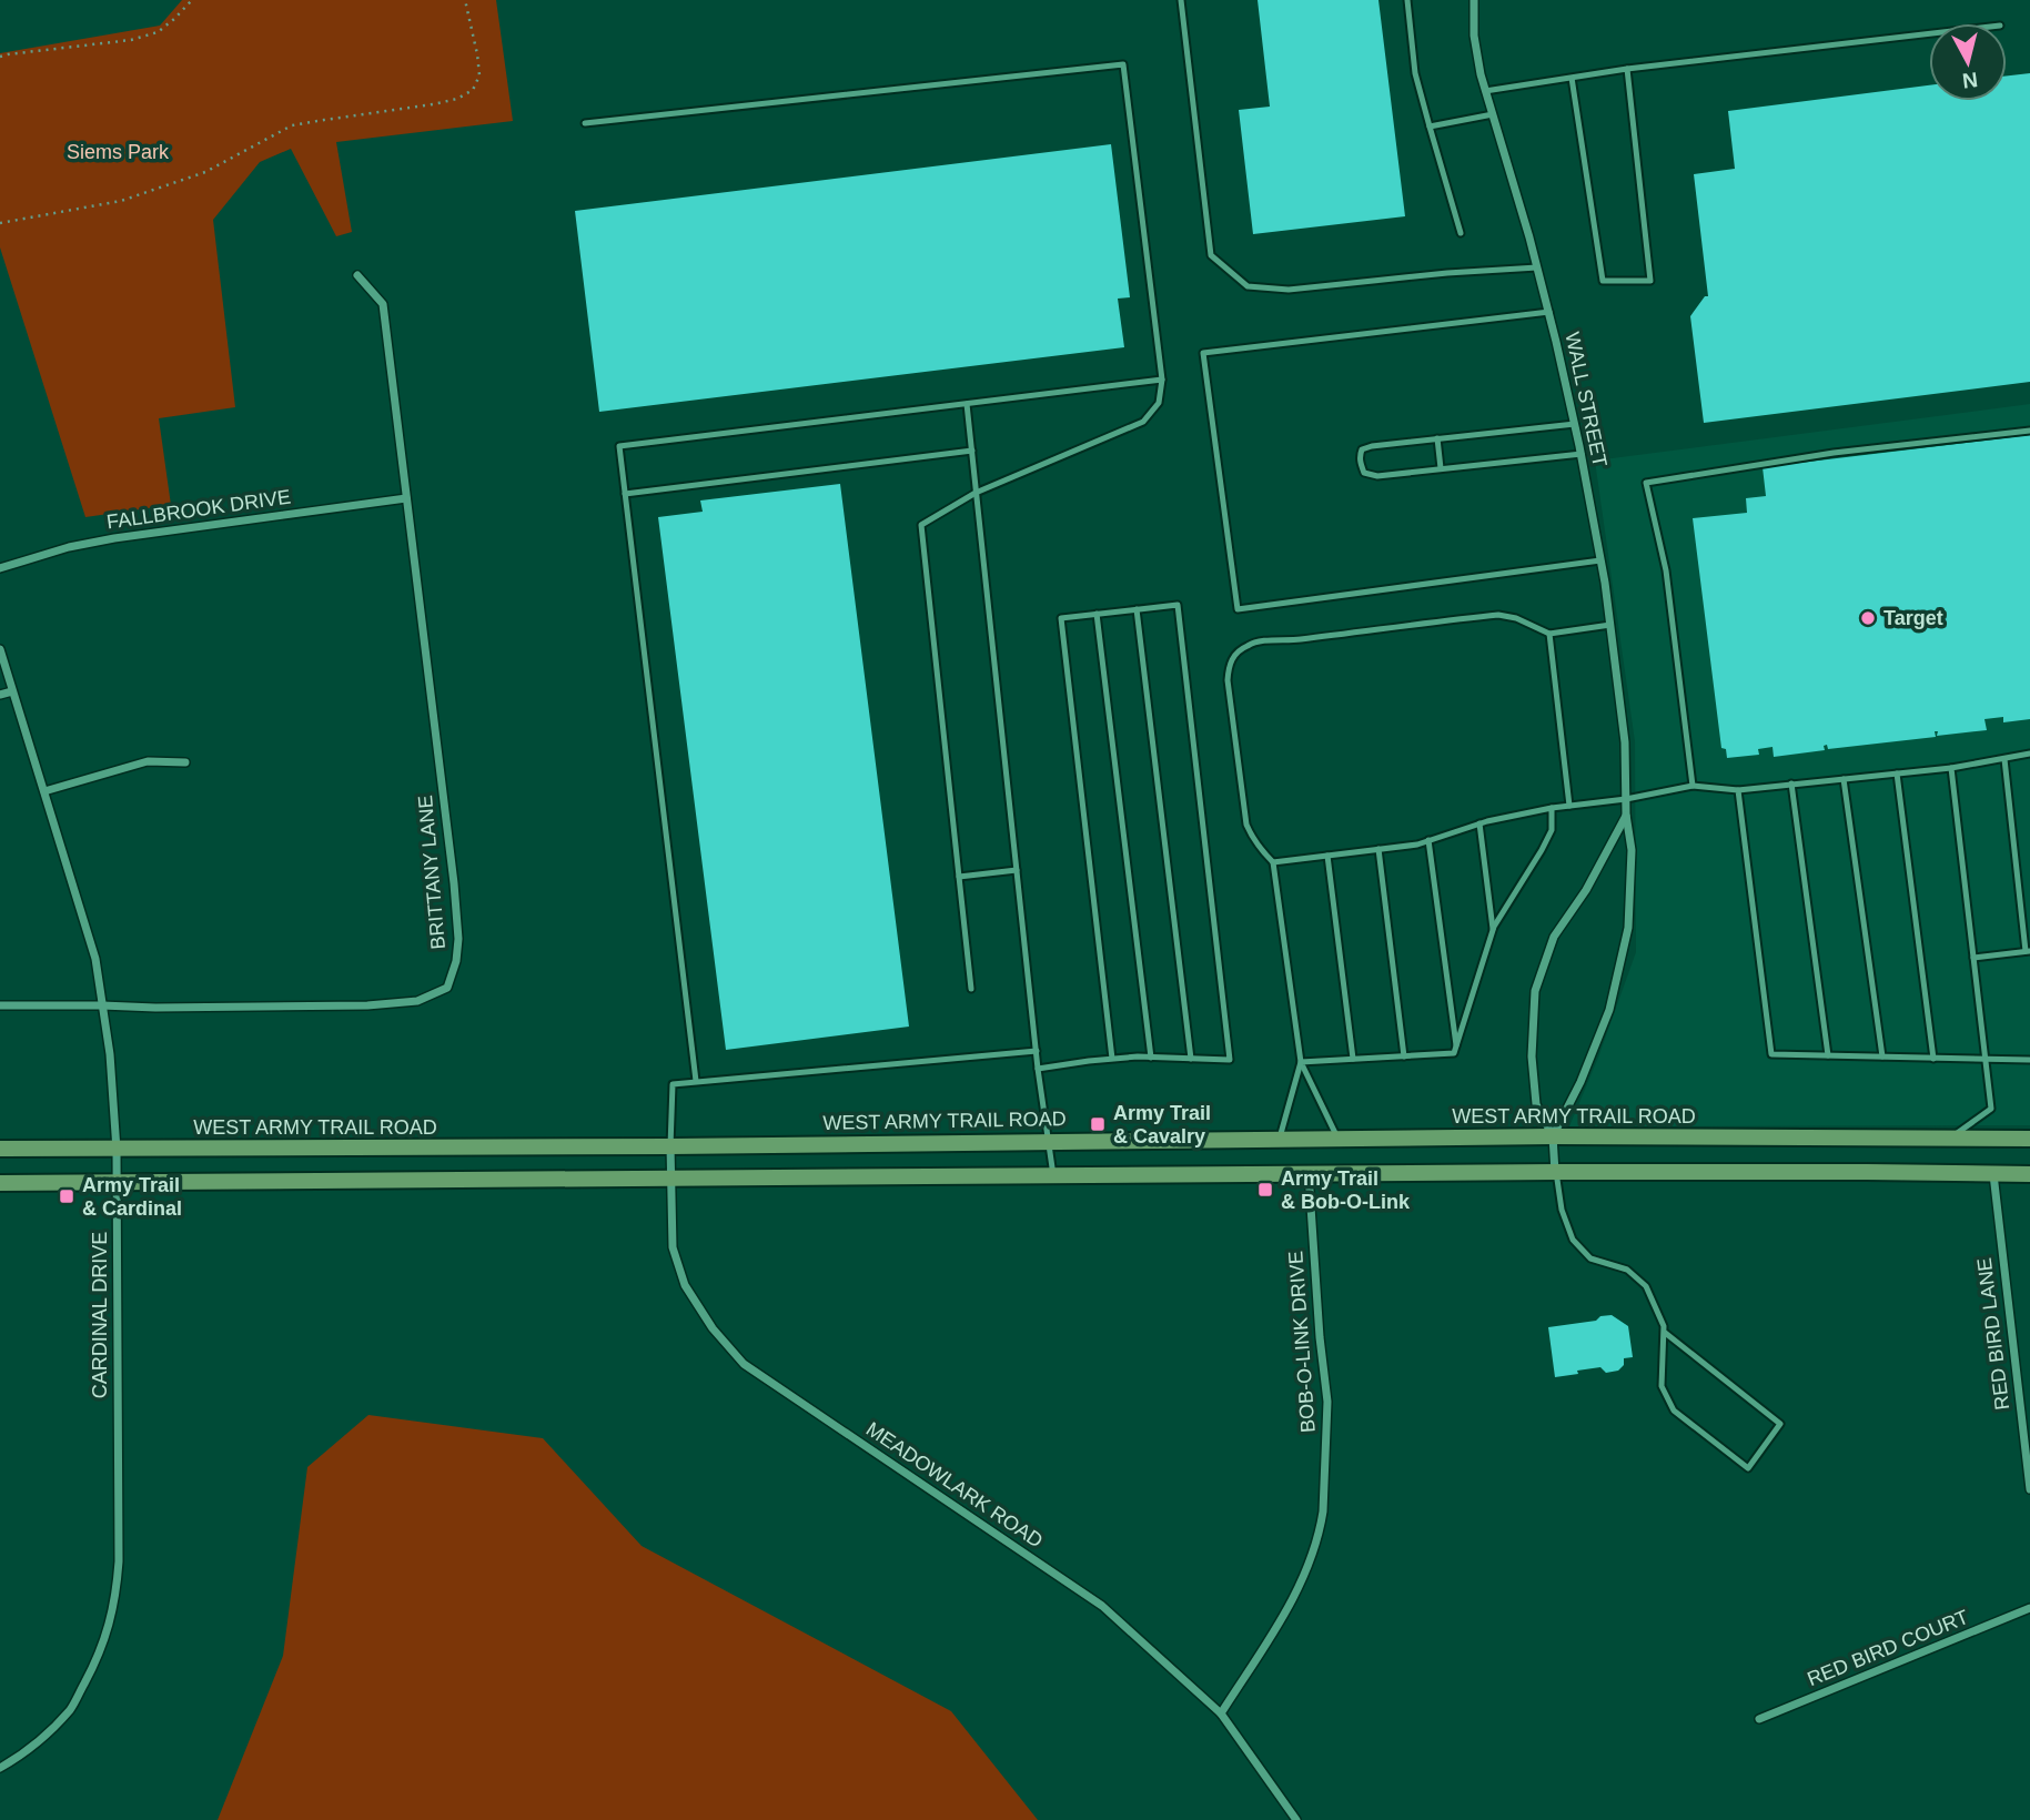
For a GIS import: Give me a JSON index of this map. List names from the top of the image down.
{
  "streets": {
    "main road": ["WEST ARMY TRAIL ROAD"],
    "street": [
      "WALL STREET",
      "FALLBROOK DRIVE",
      "BRITTANY LANE",
      "CARDINAL DRIVE",
      "RED BIRD LANE",
      "BOB-O-LINK DRIVE",
      "MEADOWLARK ROAD",
      "RED BIRD COURT"
    ]
  },
  "crossings": [
    ["WALL STREET", "WEST ARMY TRAIL ROAD"],
    ["FALLBROOK DRIVE", "BRITTANY LANE"],
    ["BRITTANY LANE", "CARDINAL DRIVE"],
    ["WEST ARMY TRAIL ROAD", "CARDINAL DRIVE"],
    ["WEST ARMY TRAIL ROAD", "MEADOWLARK ROAD"],
    ["BOB-O-LINK DRIVE", "MEADOWLARK ROAD"]
  ],
  "parks": ["Siems Park"],
  "places": {
    "other": ["Target"],
    "transit": ["Army Trail & Cavalry", "Army Trail & Bob-O-Link", "Army Trail & Cardinal"]
  },
  "north": "bottom"
}
